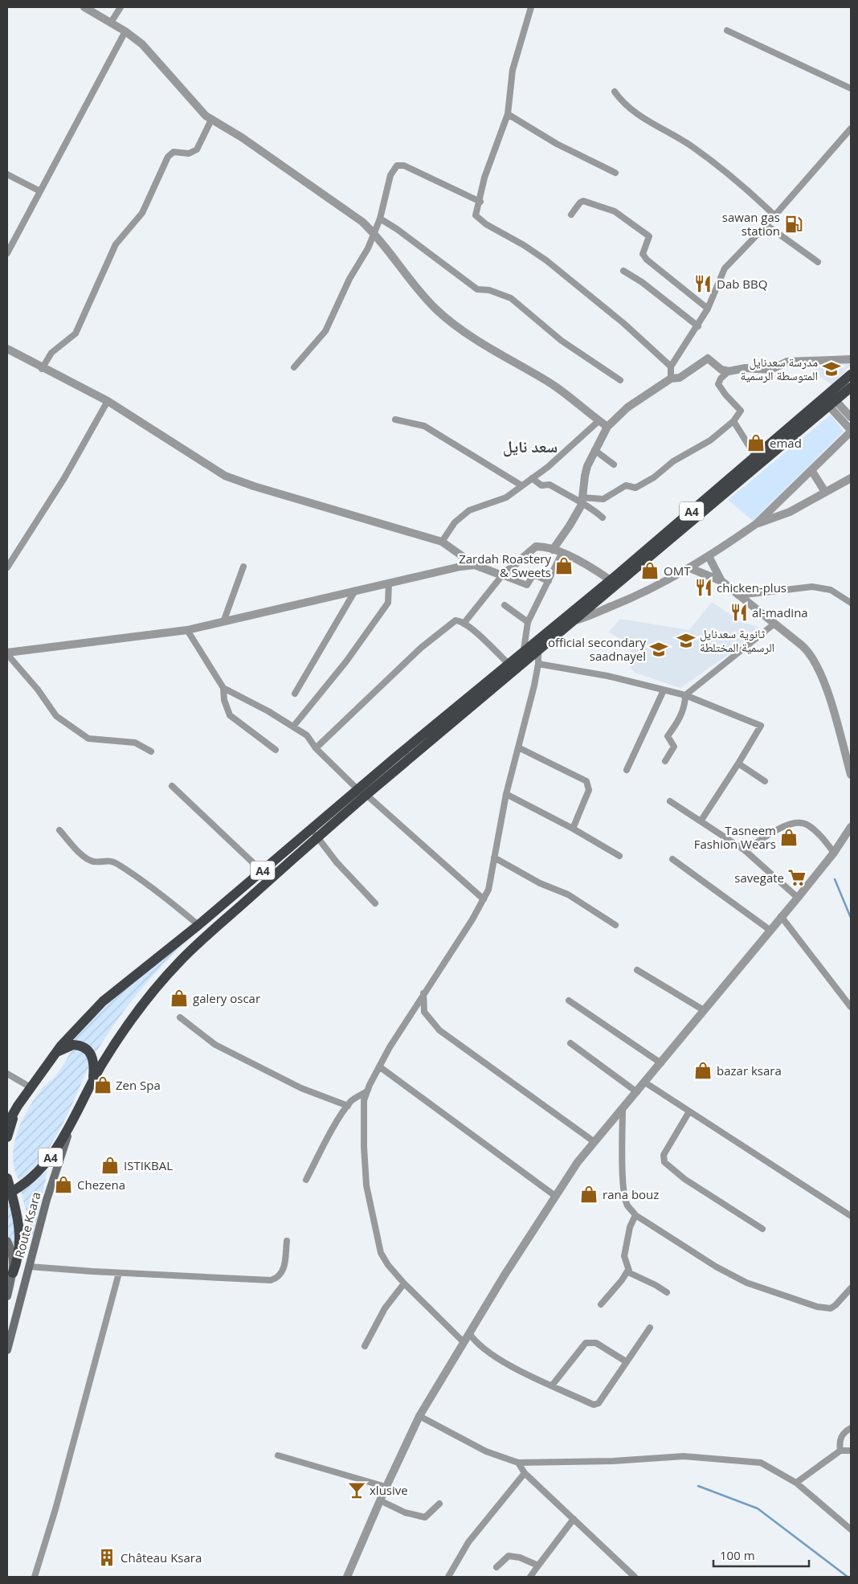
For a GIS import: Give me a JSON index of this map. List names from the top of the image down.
{
  "streets": {
    "highway": ["A4"],
    "main road": ["Route Ksara"]
  },
  "crossings": [
    ["A4", "Route Ksara"]
  ],
  "districts": ["سعد نايل"],
  "places": {
    "fuel station": ["sawan gas station"],
    "restaurant": ["Dab BBQ", "chicken-plus", "al-madina"],
    "school or university": ["مدرسة سعدنايل المتوسطة الرسمية", "ثانوية سعدنايل الرسمية المختلطة", "official secondary saadnayel"],
    "shop": [
      "emad",
      "Zardah Roastery & Sweets",
      "OMT",
      "Tasneem Fashion Wears",
      "galery oscar",
      "bazar ksara",
      "Zen Spa",
      "ISTIKBAL",
      "Chezena",
      "rana bouz"
    ],
    "supermarket": ["savegate"],
    "bar": ["xlusive"],
    "building": ["Château Ksara"]
  },
  "scale_bar": "100 m"
}
